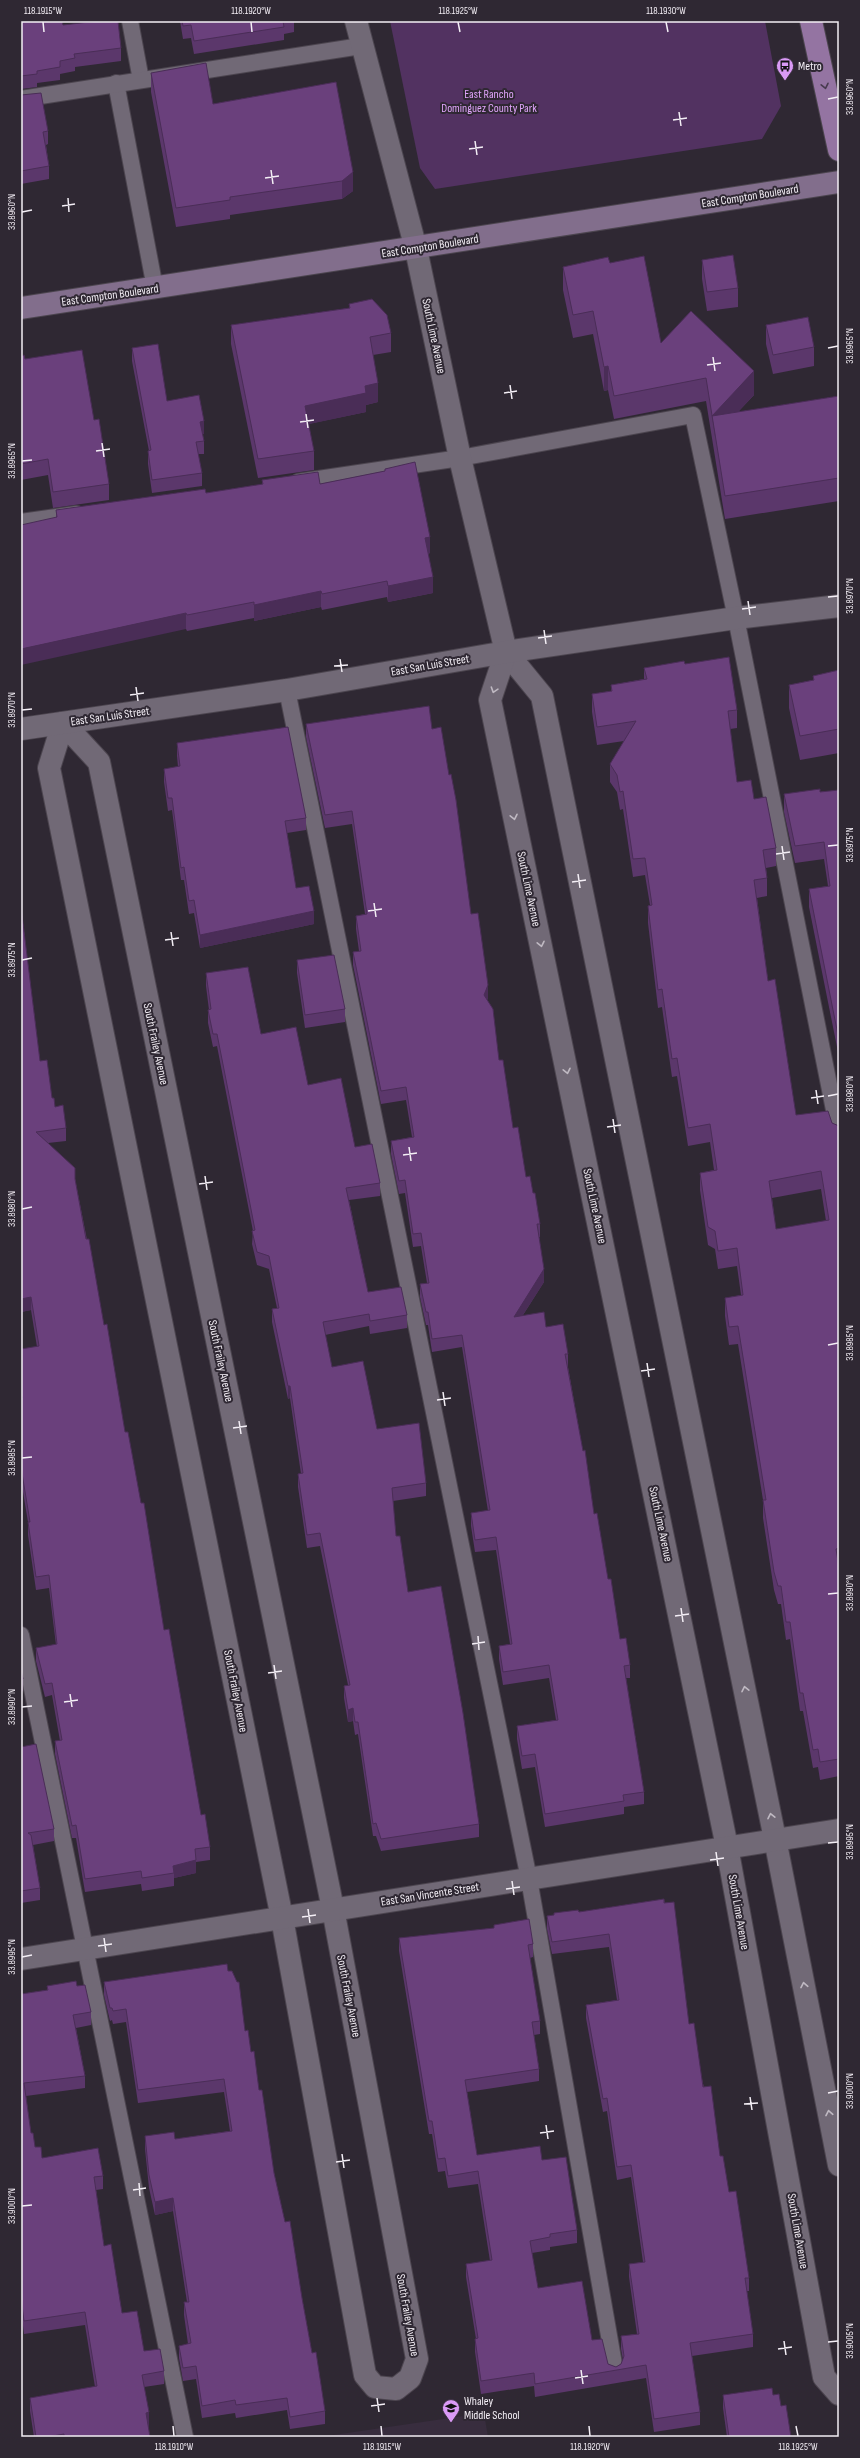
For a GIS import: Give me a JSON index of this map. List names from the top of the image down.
{
  "streets": {
    "main road": ["East Compton Boulevard"],
    "street": [
      "South Lime Avenue",
      "East San Luis Street",
      "South Frailey Avenue",
      "East San Vincente Street"
    ]
  },
  "crossings": [
    ["East Compton Boulevard", "South Lime Avenue"],
    ["South Lime Avenue", "East San Luis Street"],
    ["South Lime Avenue", "East San Vincente Street"],
    ["East San Luis Street", "South Frailey Avenue"],
    ["South Frailey Avenue", "East San Vincente Street"]
  ],
  "parks": ["East Rancho Dominguez County Park"],
  "places": {
    "bus stop": ["Metro"],
    "school or university": ["Whaley Middle School"]
  },
  "coordinates": [
    "118.1915°W",
    "118.1920°W",
    "118.1925°W",
    "118.1930°W",
    "33.8960°N",
    "33.8965°N",
    "33.8970°N",
    "33.8975°N",
    "33.8980°N",
    "33.8985°N",
    "33.8990°N",
    "33.8995°N",
    "33.9000°N",
    "33.9005°N",
    "118.1910°W"
  ]
}
